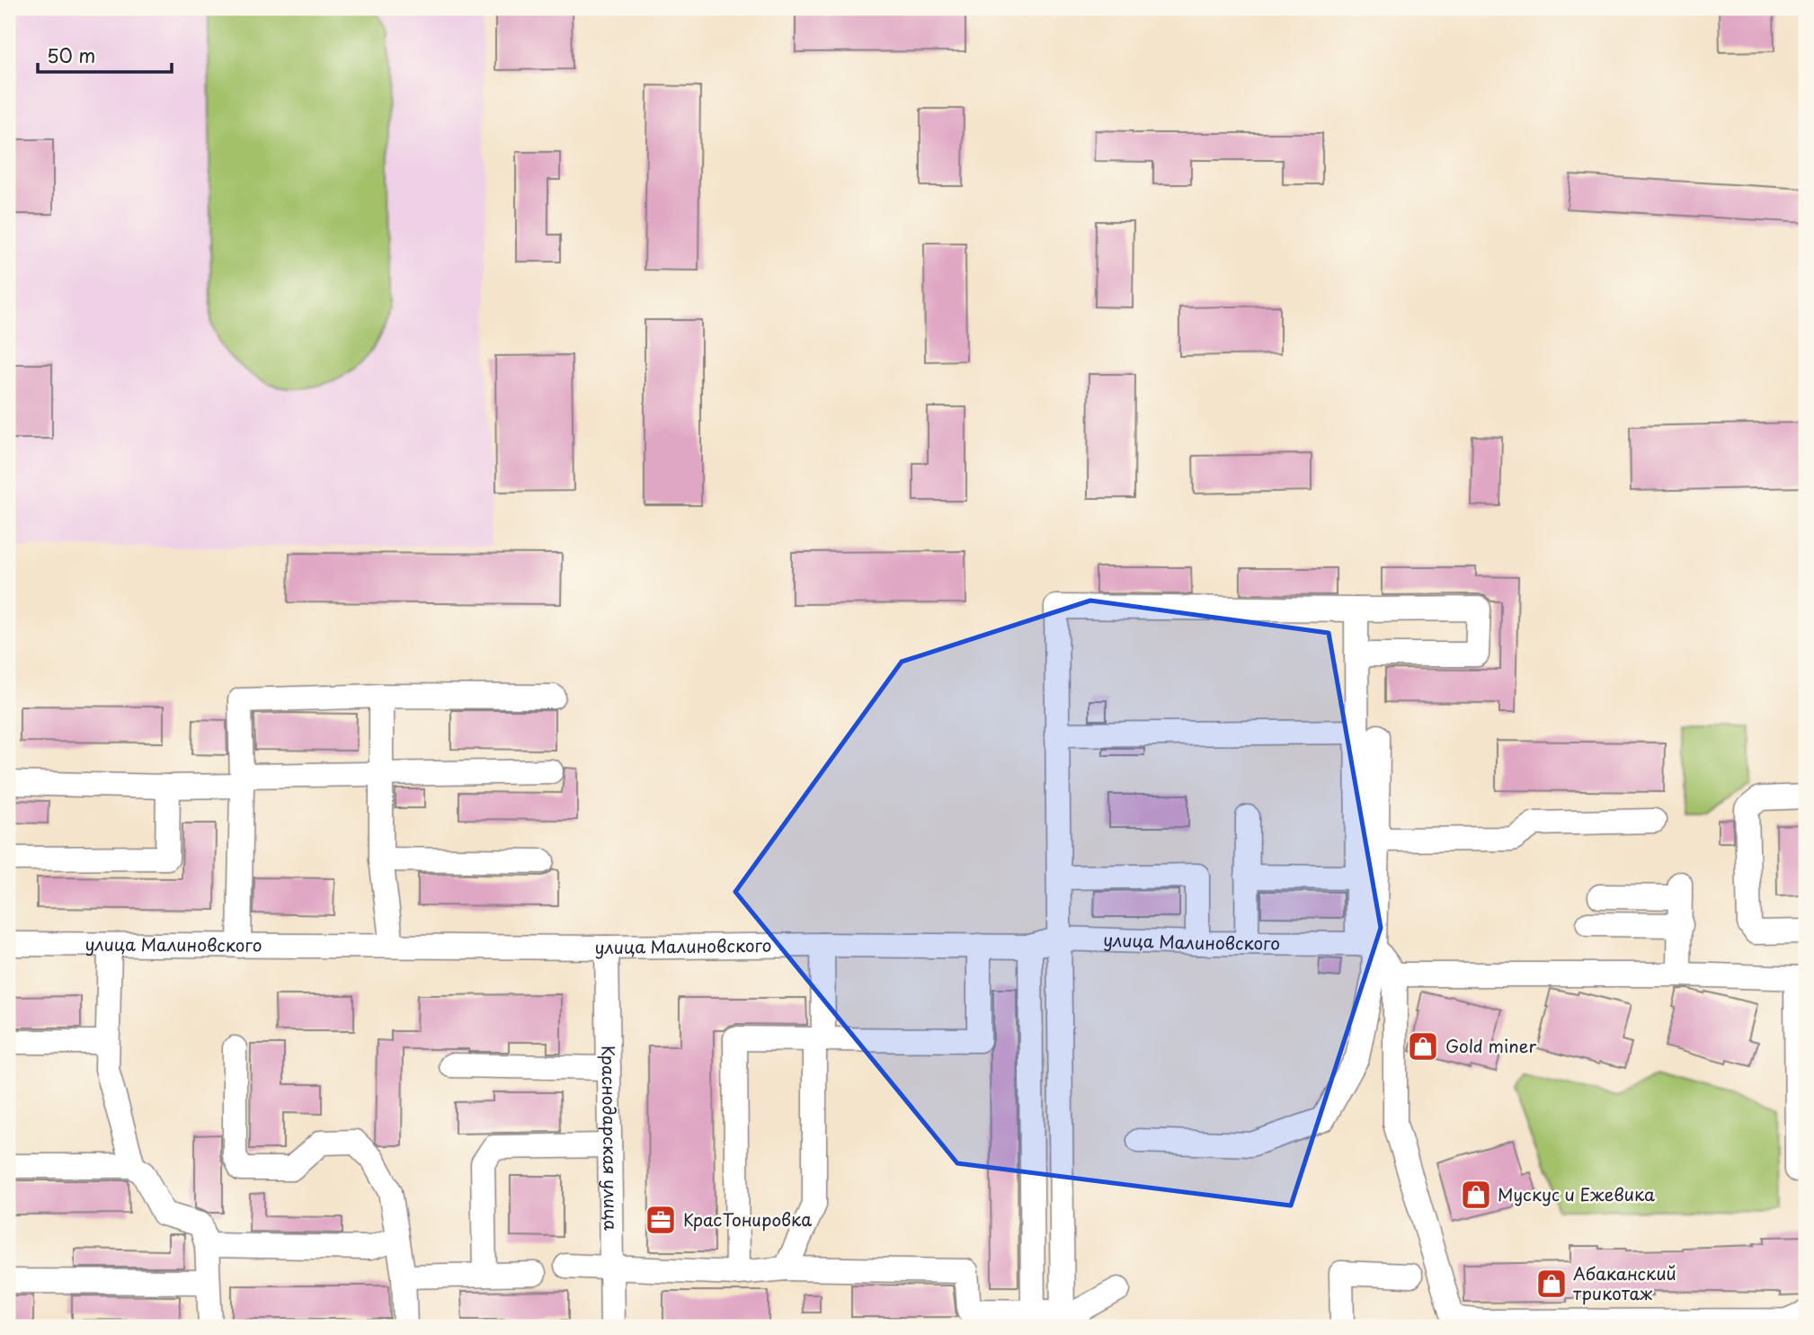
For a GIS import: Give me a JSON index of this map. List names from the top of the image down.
{
  "streets": {
    "street": ["улица Малиновского", "Краснодарская улица"]
  },
  "crossings": [
    ["улица Малиновского", "Краснодарская улица"]
  ],
  "places": {
    "shop": ["Gold miner", "Мускус и Ежевика", "Абаканский трикотаж"],
    "office": ["КрасТонировка"]
  },
  "scale_bar": "50 m"
}
